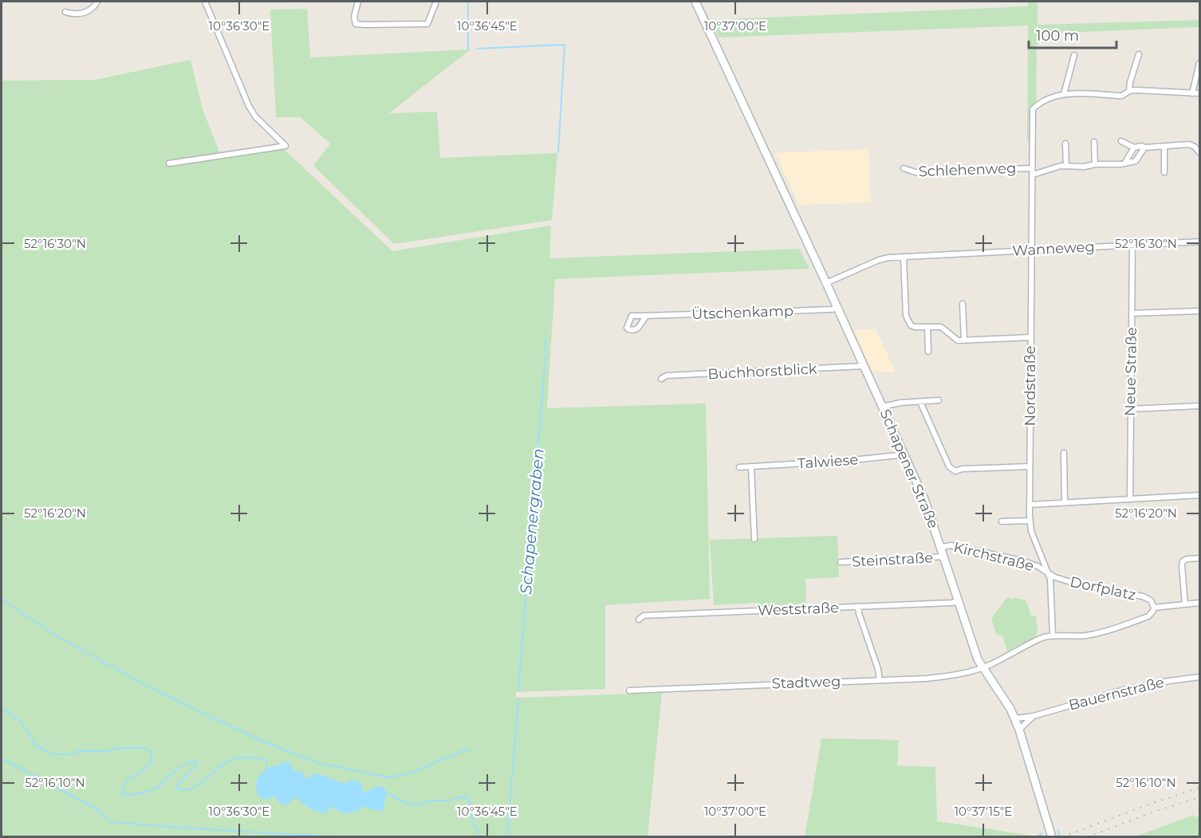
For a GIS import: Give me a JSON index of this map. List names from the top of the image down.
{
  "streets": {
    "street": [
      "Schlehenweg",
      "Wanneweg",
      "Ütschenkamp",
      "Buchhorstblick",
      "Neue Straße",
      "Nordstraße",
      "Talwiese",
      "Schapener Straße",
      "Kirchstraße",
      "Steinstraße",
      "Dorfplatz",
      "Weststraße",
      "Stadtweg",
      "Bauernstraße"
    ]
  },
  "crossings": [
    ["Schlehenweg", "Nordstraße"],
    ["Wanneweg", "Neue Straße"],
    ["Wanneweg", "Nordstraße"],
    ["Wanneweg", "Schapener Straße"],
    ["Ütschenkamp", "Schapener Straße"],
    ["Buchhorstblick", "Schapener Straße"],
    ["Nordstraße", "Kirchstraße"],
    ["Nordstraße", "Dorfplatz"],
    ["Talwiese", "Schapener Straße"],
    ["Schapener Straße", "Kirchstraße"],
    ["Schapener Straße", "Steinstraße"],
    ["Schapener Straße", "Weststraße"],
    ["Schapener Straße", "Stadtweg"],
    ["Schapener Straße", "Bauernstraße"],
    ["Kirchstraße", "Dorfplatz"]
  ],
  "water": ["Schapenergraben"],
  "scale_bar": "100 m",
  "coordinates": [
    "10°36'30\"E",
    "10°36'45\"E",
    "10°37'00\"E",
    "52°16'30\"N",
    "52°16'20\"N",
    "52°16'10\"N",
    "10°37'15\"E"
  ]
}
